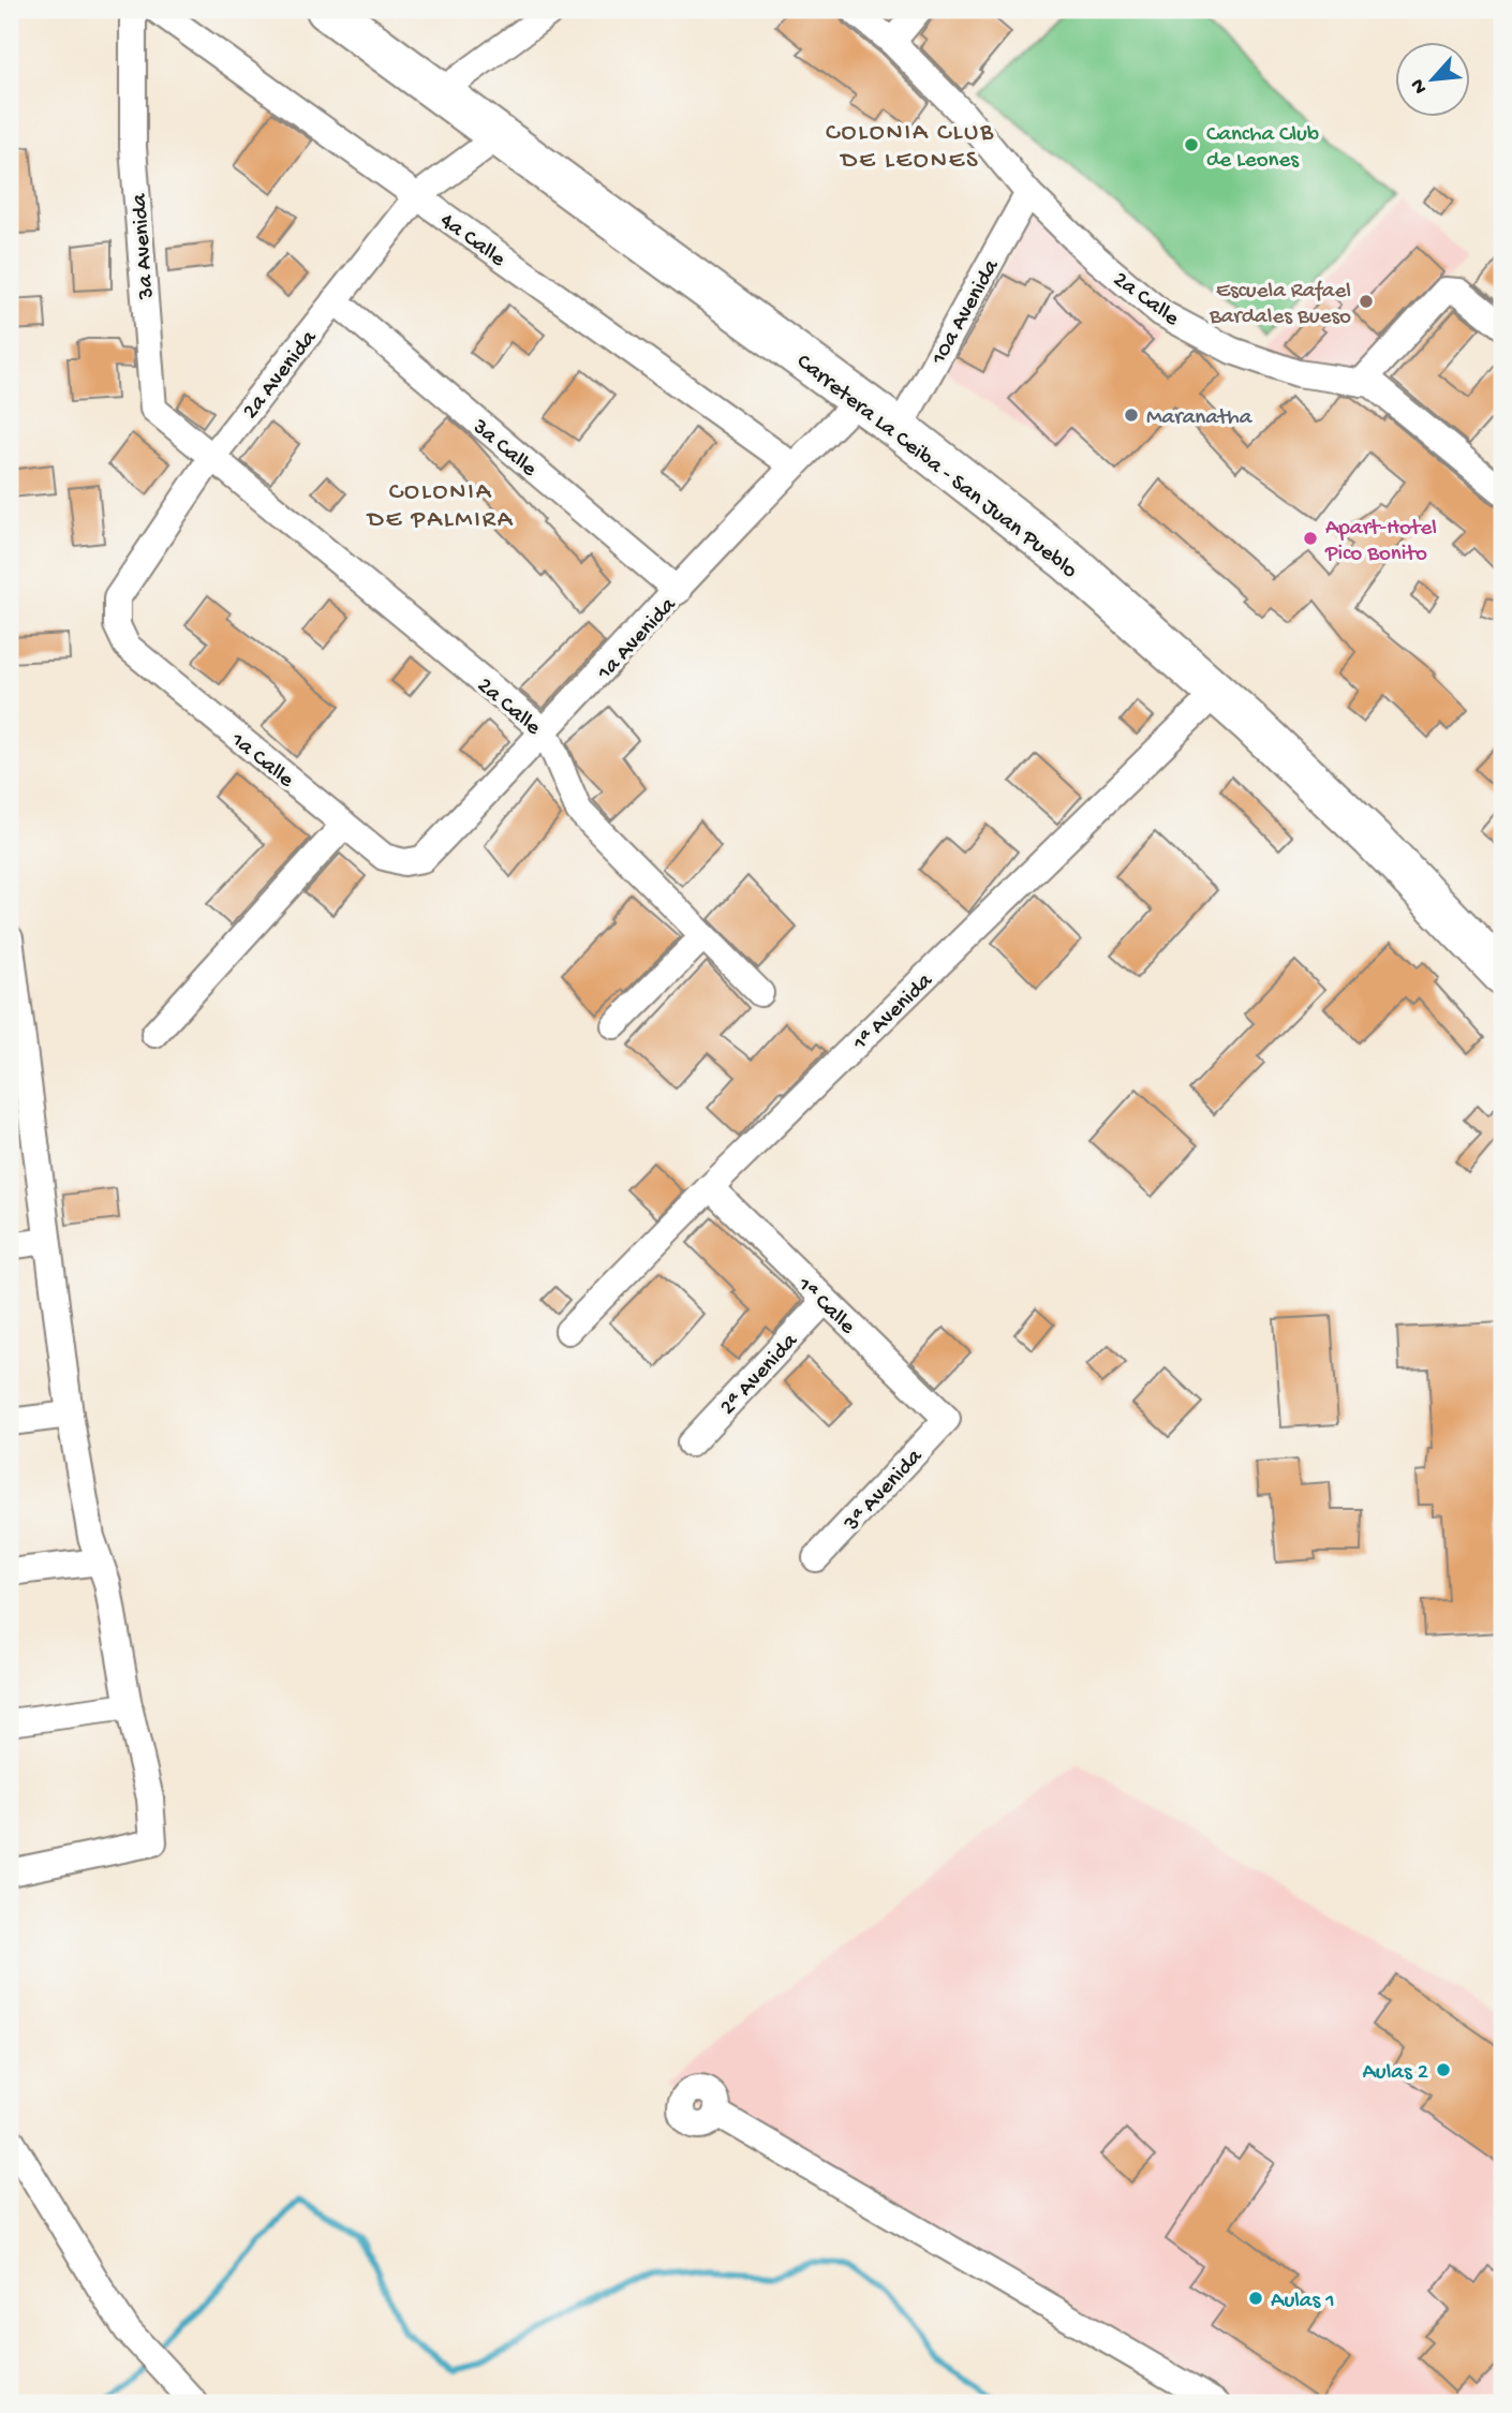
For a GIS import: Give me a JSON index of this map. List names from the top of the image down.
{
  "streets": {
    "main road": ["Carretera La Ceiba - San Juan Pueblo"],
    "street": [
      "4a Calle",
      "3a Avenida",
      "2a Calle",
      "10a Avenida",
      "2a Avenida",
      "3a Calle",
      "1a Avenida",
      "1a Calle",
      "1ª Avenida",
      "1ª Calle",
      "2ª Avenida",
      "3ª Avenida"
    ]
  },
  "crossings": [
    ["4a Calle", "2a Avenida"],
    ["4a Calle", "1a Avenida"],
    ["3a Avenida", "2a Calle"],
    ["3a Avenida", "2a Avenida"],
    ["2a Calle", "10a Avenida"],
    ["2a Calle", "2a Avenida"],
    ["2a Calle", "1a Avenida"],
    ["10a Avenida", "Carretera La Ceiba - San Juan Pueblo"],
    ["2a Avenida", "3a Calle"],
    ["2a Avenida", "Carretera La Ceiba - San Juan Pueblo"],
    ["2a Avenida", "1a Calle"],
    ["3a Calle", "1a Avenida"],
    ["Carretera La Ceiba - San Juan Pueblo", "1a Avenida"],
    ["Carretera La Ceiba - San Juan Pueblo", "1ª Avenida"],
    ["1a Avenida", "1a Calle"],
    ["1ª Avenida", "1ª Calle"],
    ["1ª Calle", "2ª Avenida"],
    ["1ª Calle", "3ª Avenida"]
  ],
  "districts": ["COLONIA CLUB DE LEONES", "COLONIA DE PALMIRA"],
  "places": [
    "Cancha Club de Leones",
    "Escuela Rafael Bardales Bueso",
    "Maranatha",
    "Apart-Hotel Pico Bonito",
    "Aulas 2",
    "Aulas 1"
  ],
  "north": "bottom left"
}
